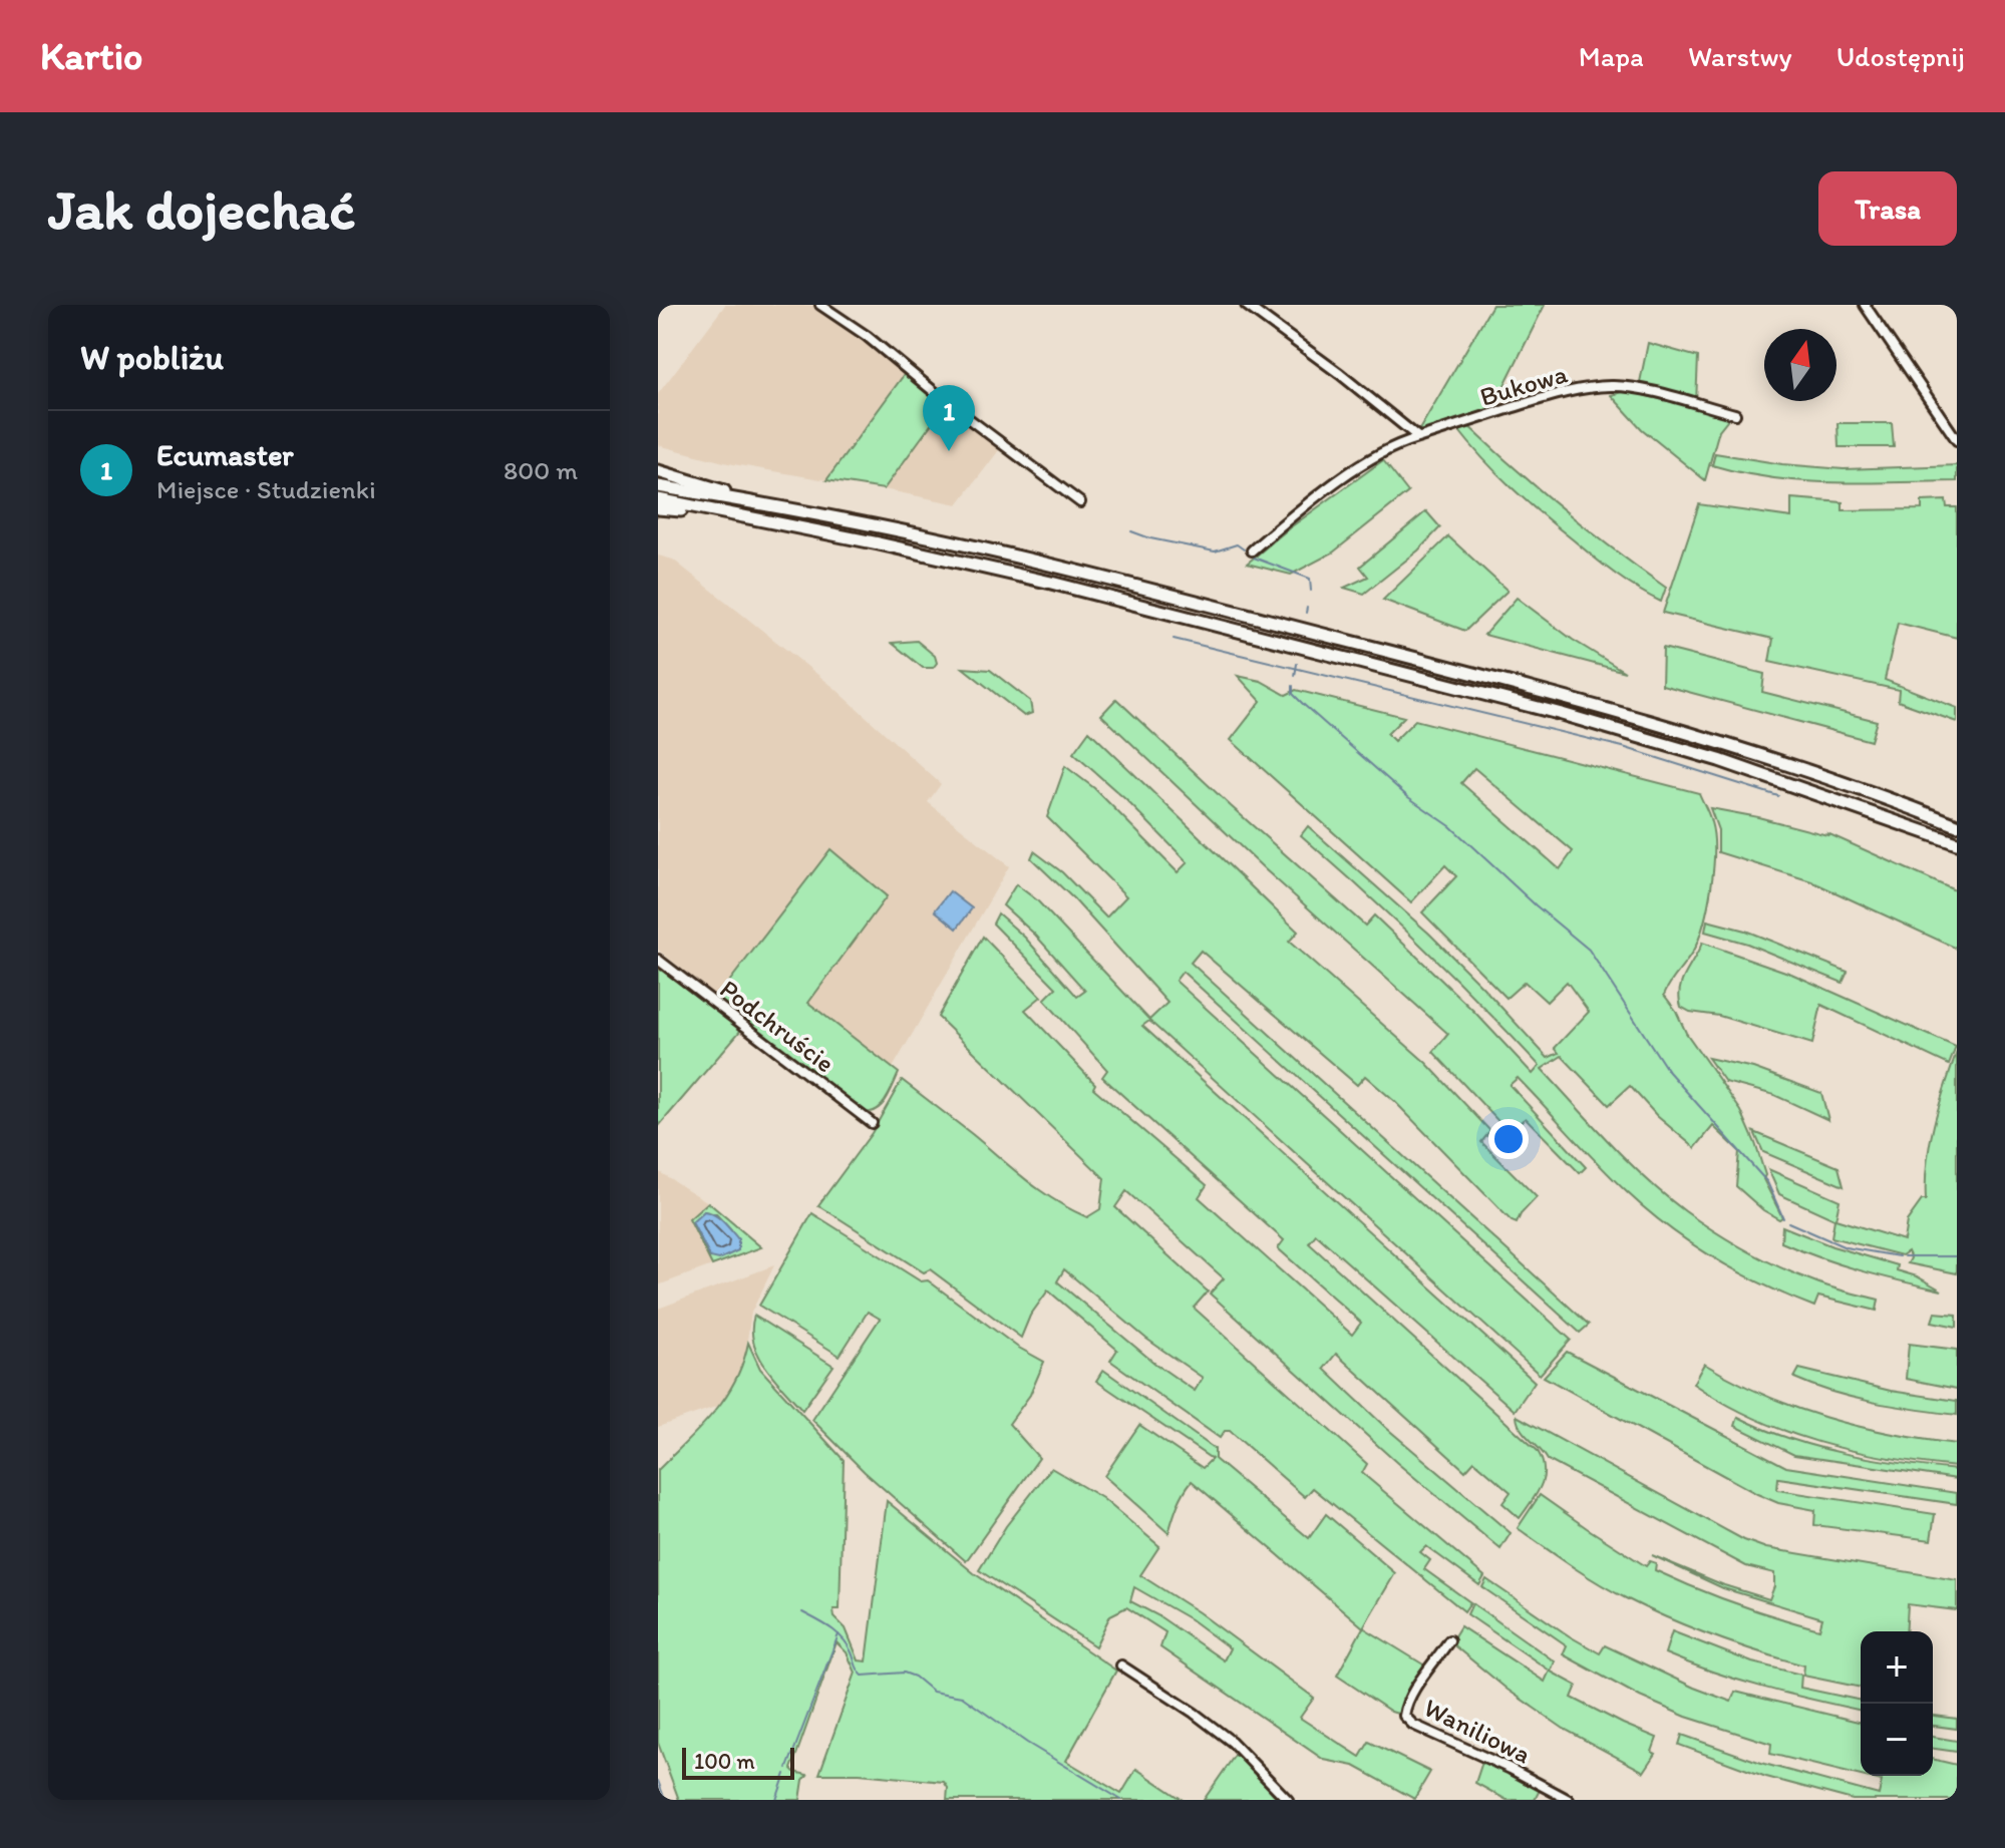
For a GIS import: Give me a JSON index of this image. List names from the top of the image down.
{
  "streets": {
    "street": ["Bukowa", "Podchruście", "Waniliowa"]
  },
  "scale_bar": "100 m",
  "north": "top",
  "page": {
    "header": "Kartio",
    "nav": ["Mapa", "Warstwy", "Udostępnij"],
    "buttons": "Trasa",
    "title": "Jak dojechać",
    "heading": "W pobliżu",
    "pins": "1",
    "list": [
      {
        "mark": "1",
        "name": "Ecumaster",
        "note": "Miejsce · Studzienki",
        "value": "800 m"
      }
    ],
    "map_buttons": ["+", "−"],
    "scale": "100 m"
  }
}
